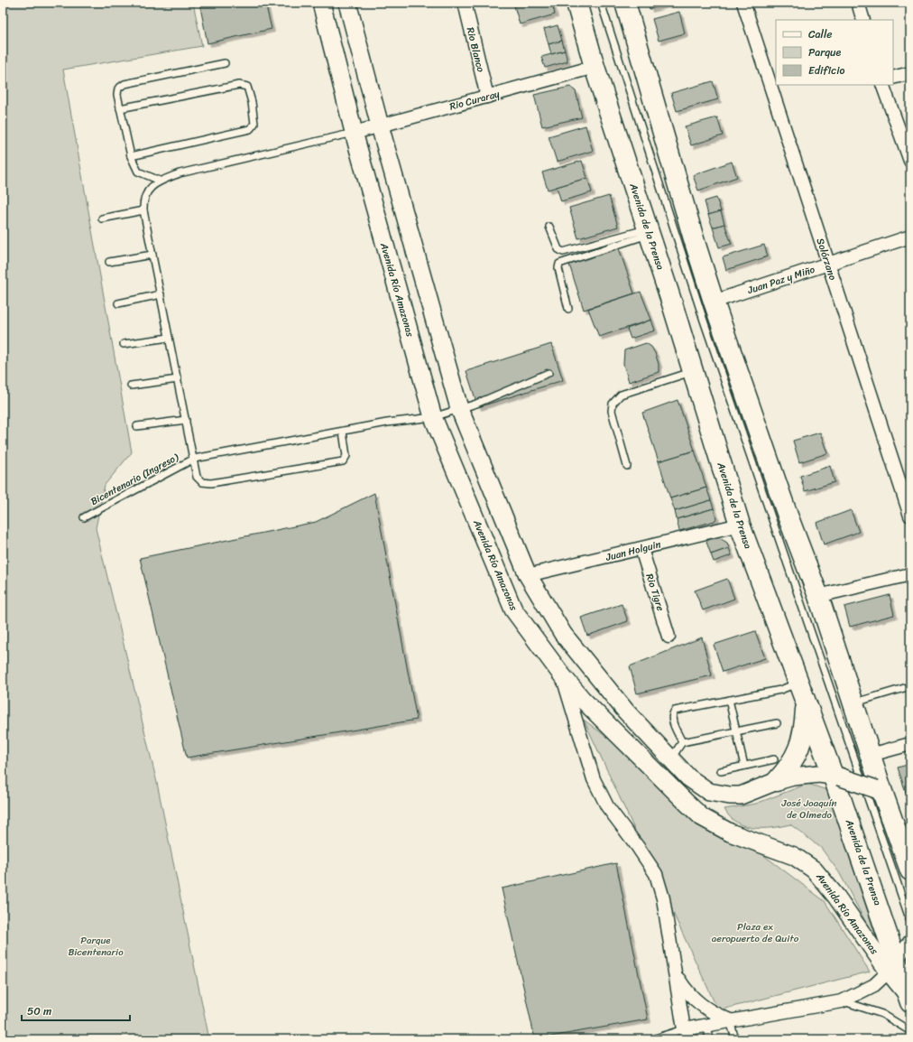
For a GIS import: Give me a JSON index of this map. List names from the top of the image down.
{
  "streets": {
    "main road": ["Avenida de la Prensa", "Avenida Río Amazonas"],
    "street": [
      "Rio Blanco",
      "Rio Curaray",
      "Solórzano",
      "Juan Paz y Miño",
      "Juan Holguin",
      "Rio Tigre"
    ],
    "lane": ["Bicentenario (Ingreso)"]
  },
  "crossings": [
    ["Rio Blanco", "Rio Curaray"],
    ["Rio Curaray", "Avenida de la Prensa"],
    ["Rio Curaray", "Avenida Río Amazonas"],
    ["Avenida de la Prensa", "Avenida Río Amazonas"],
    ["Avenida de la Prensa", "Juan Holguin"],
    ["Solórzano", "Juan Paz y Miño"],
    ["Avenida Río Amazonas", "Bicentenario (Ingreso)"],
    ["Juan Holguin", "Rio Tigre"]
  ],
  "parks": ["José Joaquín de Olmedo", "Plaza ex aeropuerto de Quito", "Parque Bicentenario"],
  "legend": ["Calle", "Parque", "Edificio"],
  "scale_bar": "50 m"
}
